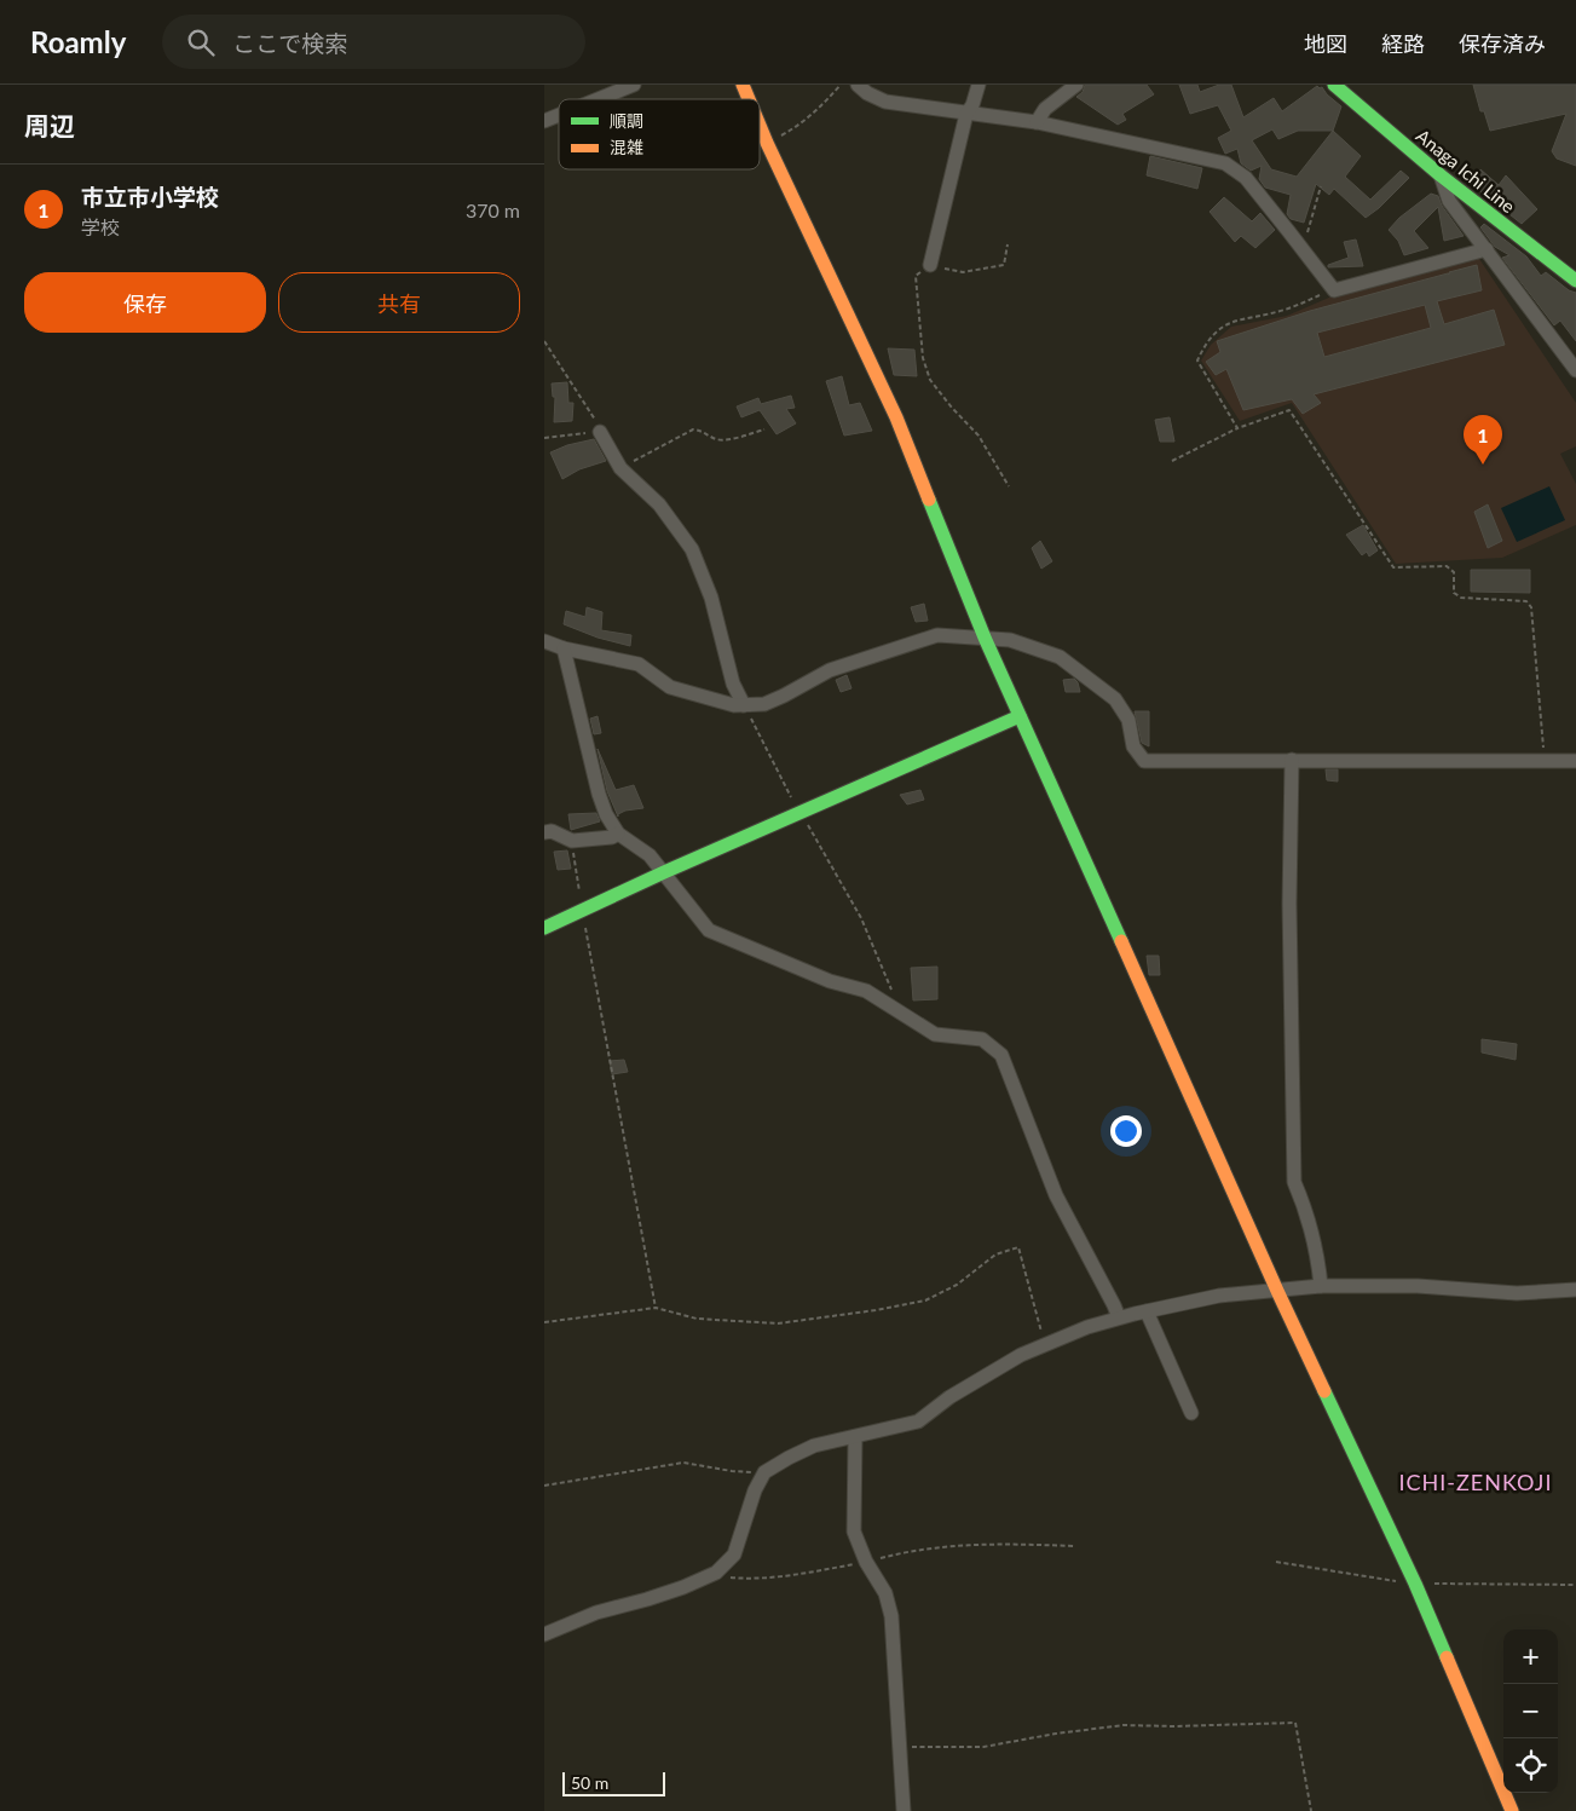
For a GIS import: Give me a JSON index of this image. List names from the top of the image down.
{
  "streets": {
    "street": ["Anaga Ichi Line"]
  },
  "districts": ["ICHI-ZENKOJI"],
  "legend": ["順調", "混雑"],
  "scale_bar": "50 m",
  "page": {
    "header": "Roamly",
    "search": "ここで検索",
    "nav": ["地図", "経路", "保存済み"],
    "heading": "周辺",
    "list": [
      {
        "mark": "1",
        "name": "市立市小学校",
        "note": "学校",
        "value": "370 m"
      }
    ],
    "buttons": ["保存", "共有"],
    "pins": "1",
    "map_buttons": ["+", "−"],
    "scale": "50 m"
  }
}
